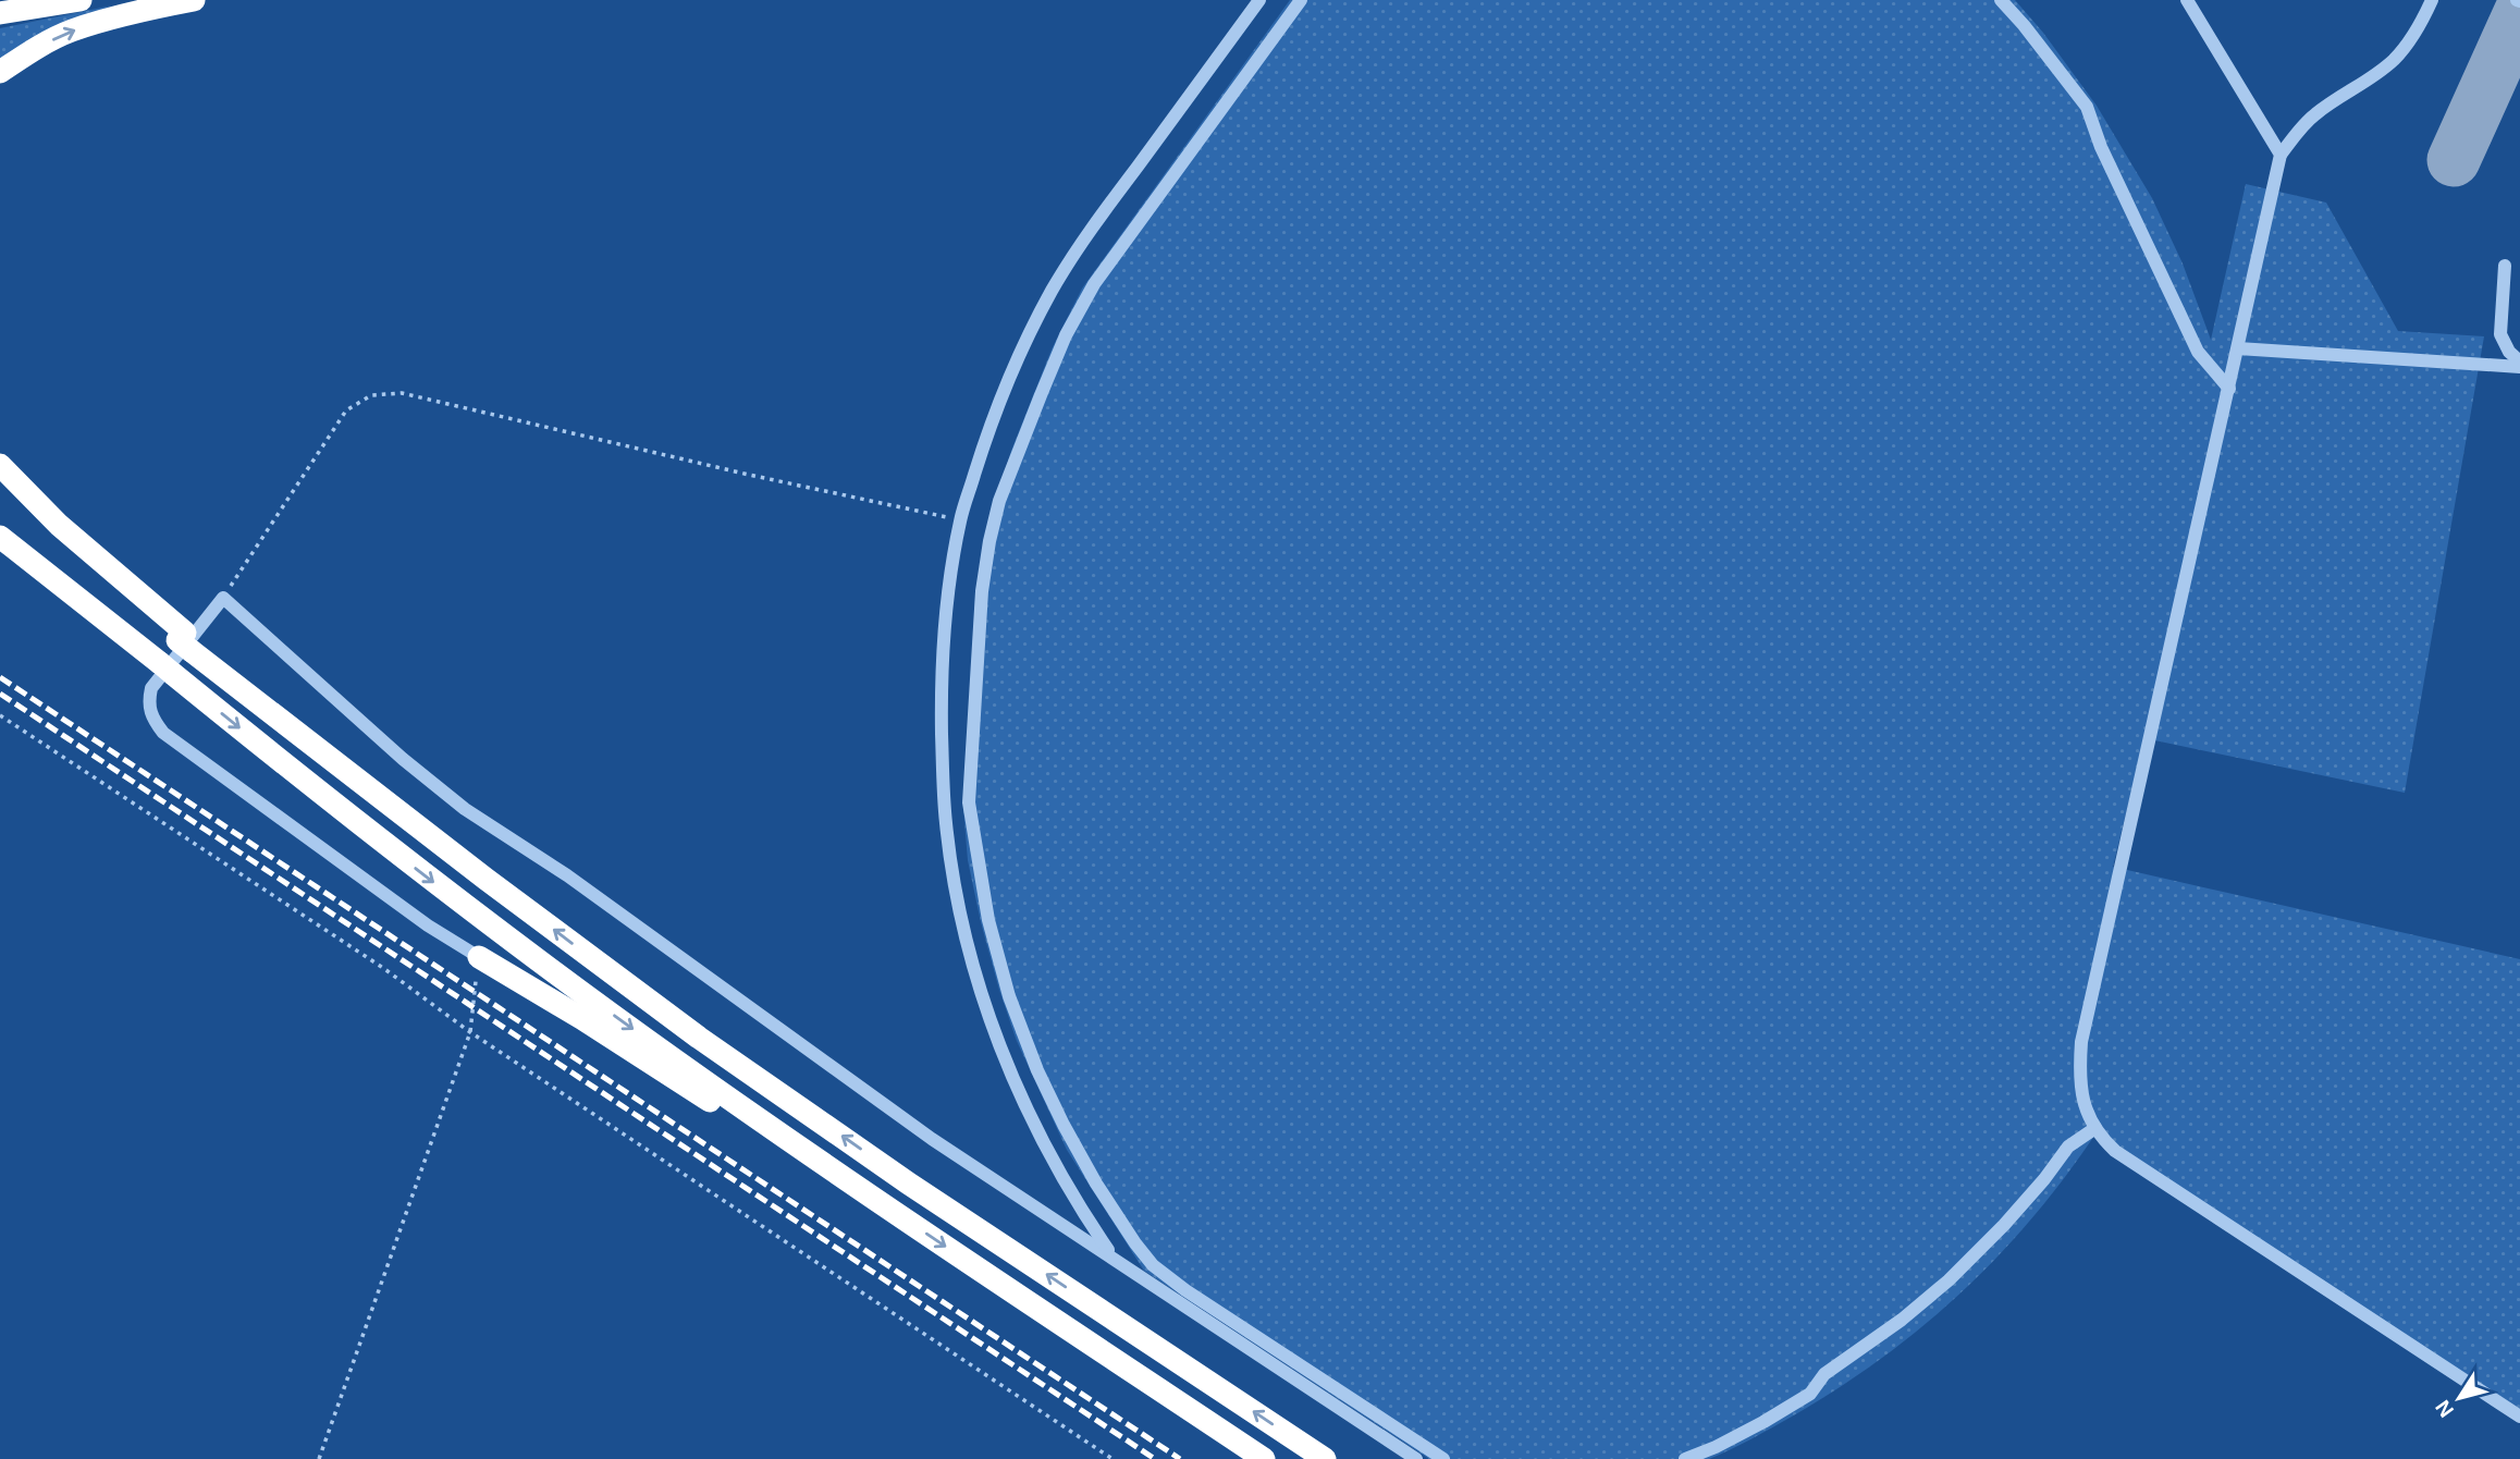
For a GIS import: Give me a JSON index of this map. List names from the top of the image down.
{
  "north": "bottom left"
}
